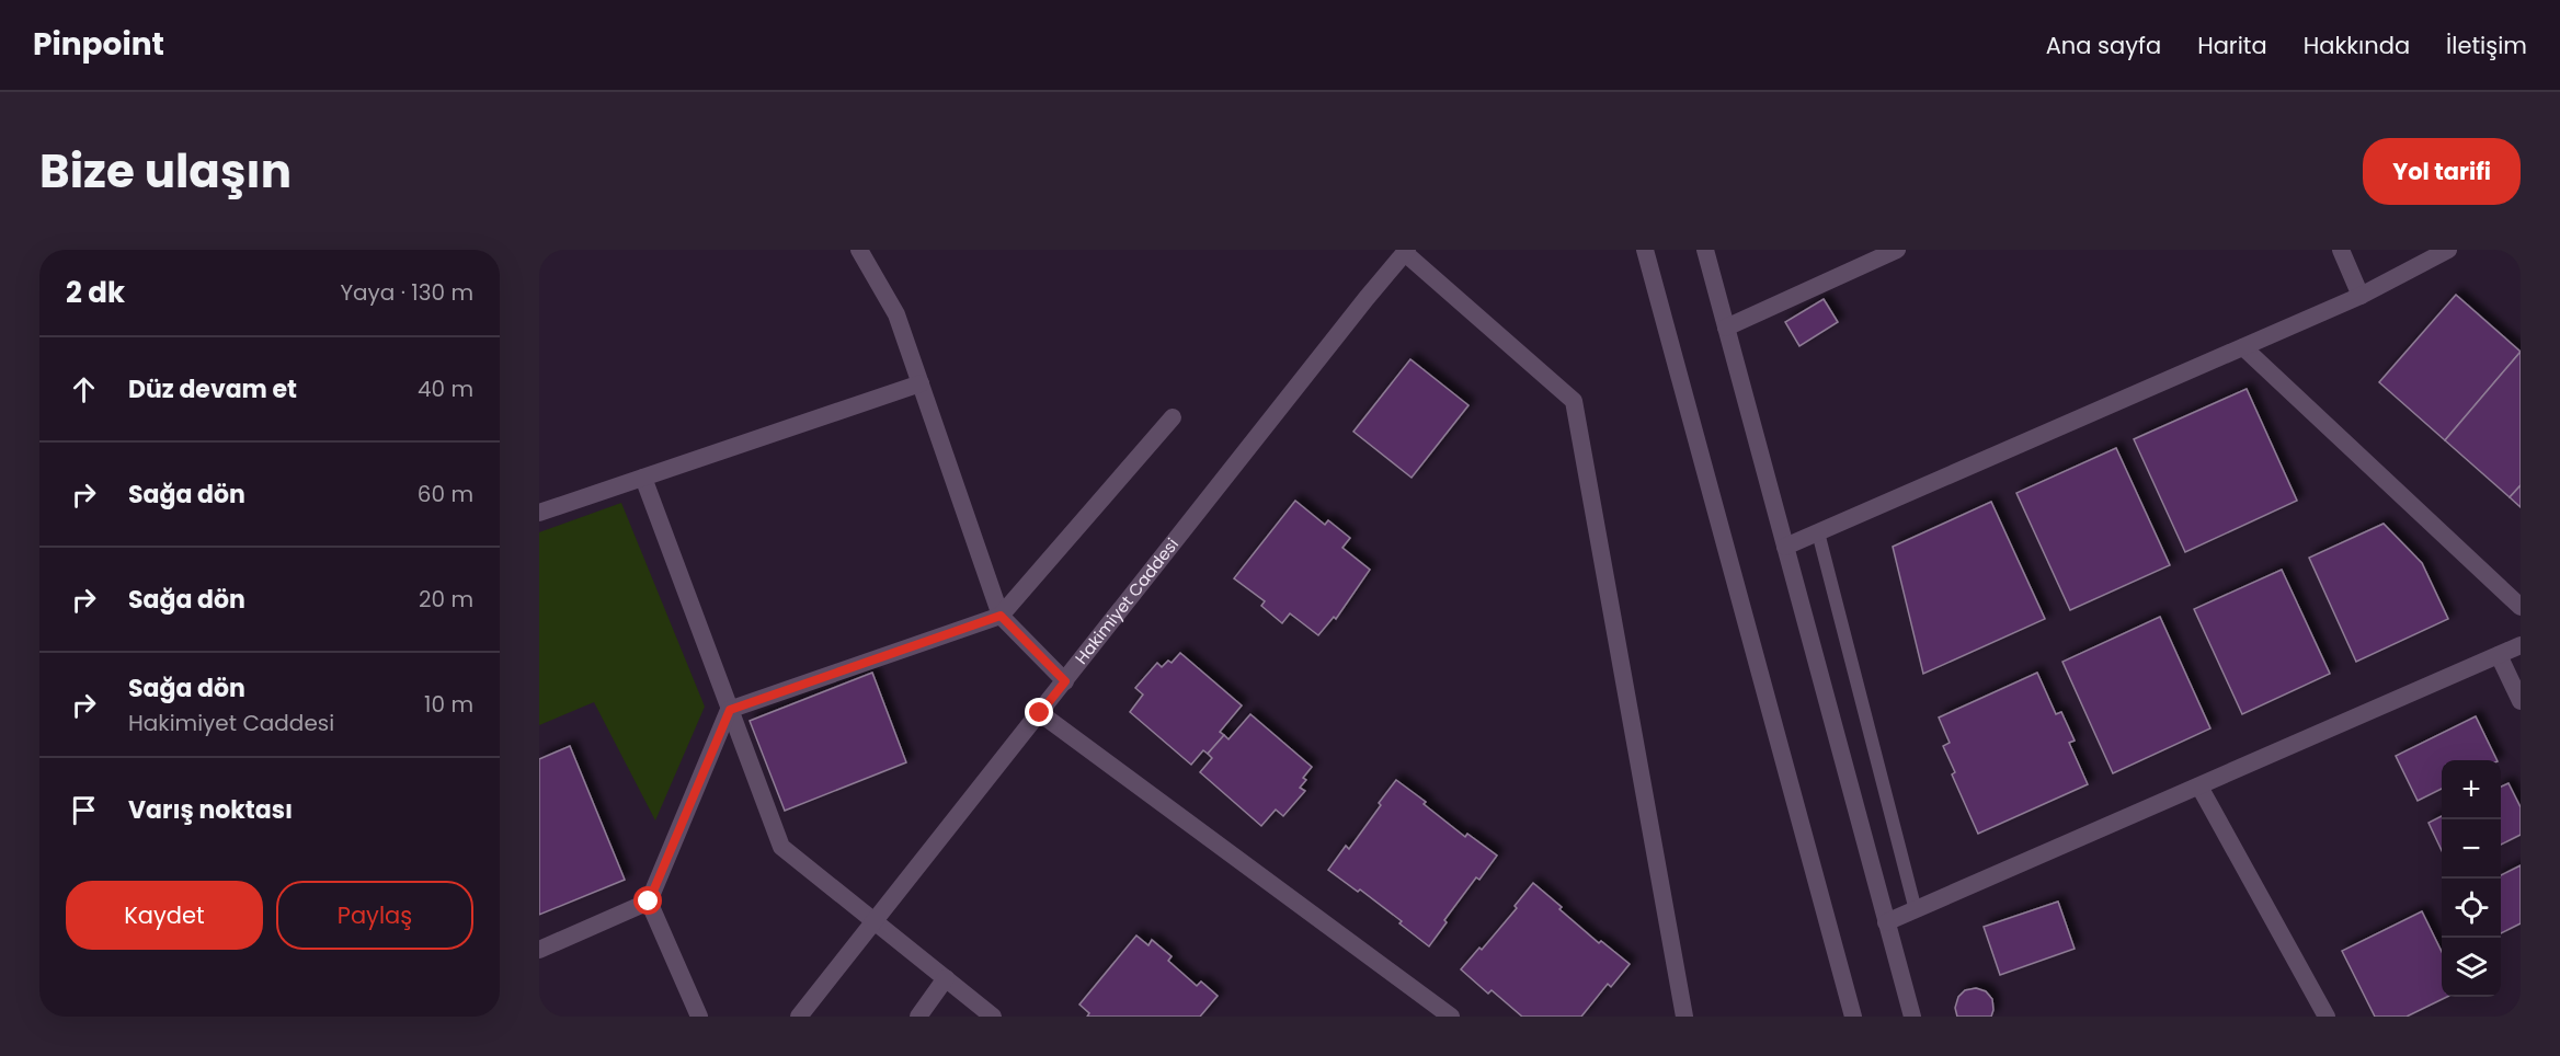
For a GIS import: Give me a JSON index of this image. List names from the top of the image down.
{
  "streets": {
    "street": ["Hakimiyet Caddesi"]
  },
  "page": {
    "header": "Pinpoint",
    "nav": [
      "Ana sayfa",
      "Harita",
      "Hakkında",
      "İletişim"
    ],
    "title": "Bize ulaşın",
    "buttons": [
      "Yol tarifi",
      ["Kaydet", "Paylaş"]
    ],
    "heading": ["2 dk", "Yaya · 130 m"],
    "list": [
      ["Düz devam et", "40 m"],
      ["Sağa dön", "60 m"],
      ["Sağa dön", "20 m"],
      ["Sağa dön", "Hakimiyet Caddesi", "10 m"],
      "Varış noktası"
    ],
    "map_buttons": ["+", "−"]
  }
}
